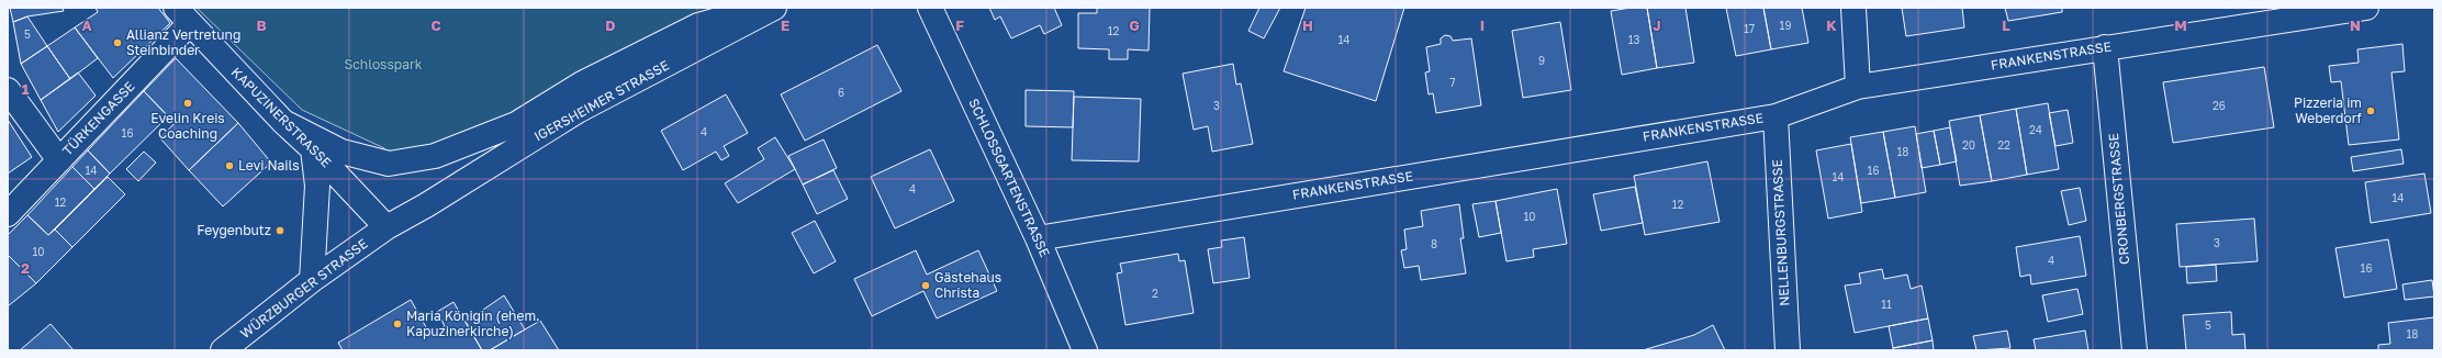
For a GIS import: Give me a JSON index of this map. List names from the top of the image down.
{
  "streets": {
    "street": [
      "FRANKENSTRASSE",
      "IGERSHEIMER STRASSE",
      "KAPUZINERSTRASSE",
      "TÜRKENGASSE",
      "SCHLOSSGARTENSTRASSE",
      "CRONBERGSTRASSE",
      "NELLENBURGSTRASSE",
      "WÜRZBURGER STRASSE"
    ]
  },
  "crossings": [
    ["FRANKENSTRASSE", "SCHLOSSGARTENSTRASSE"],
    ["FRANKENSTRASSE", "CRONBERGSTRASSE"],
    ["FRANKENSTRASSE", "NELLENBURGSTRASSE"],
    ["IGERSHEIMER STRASSE", "KAPUZINERSTRASSE"],
    ["IGERSHEIMER STRASSE", "WÜRZBURGER STRASSE"],
    ["KAPUZINERSTRASSE", "TÜRKENGASSE"],
    ["KAPUZINERSTRASSE", "WÜRZBURGER STRASSE"]
  ],
  "parks": ["Schlosspark"],
  "places": [
    "Allianz Vertretung Steinbinder",
    "Evelin Kreis Coaching",
    "Pizzeria im Weberdorf",
    "Levi Nails",
    "Feygenbutz",
    "Gästehaus Christa",
    "Maria Königin (ehem. Kapuzinerkirche)"
  ],
  "house_numbers": [
    "19",
    "17",
    "12",
    "5",
    "14",
    "13",
    "9",
    "7",
    "6",
    "3",
    "26",
    "24",
    "4",
    "16",
    "20",
    "22",
    "18",
    "14",
    "16",
    "14",
    "4",
    "14",
    "12",
    "12",
    "10",
    "3",
    "8",
    "10",
    "4",
    "16",
    "2",
    "11",
    "5",
    "18"
  ],
  "grid": {
    "columns": [
      "A",
      "B",
      "C",
      "D",
      "E",
      "F",
      "G",
      "H",
      "I",
      "J",
      "K",
      "L",
      "M",
      "N"
    ],
    "rows": ["1", "2"]
  }
}
